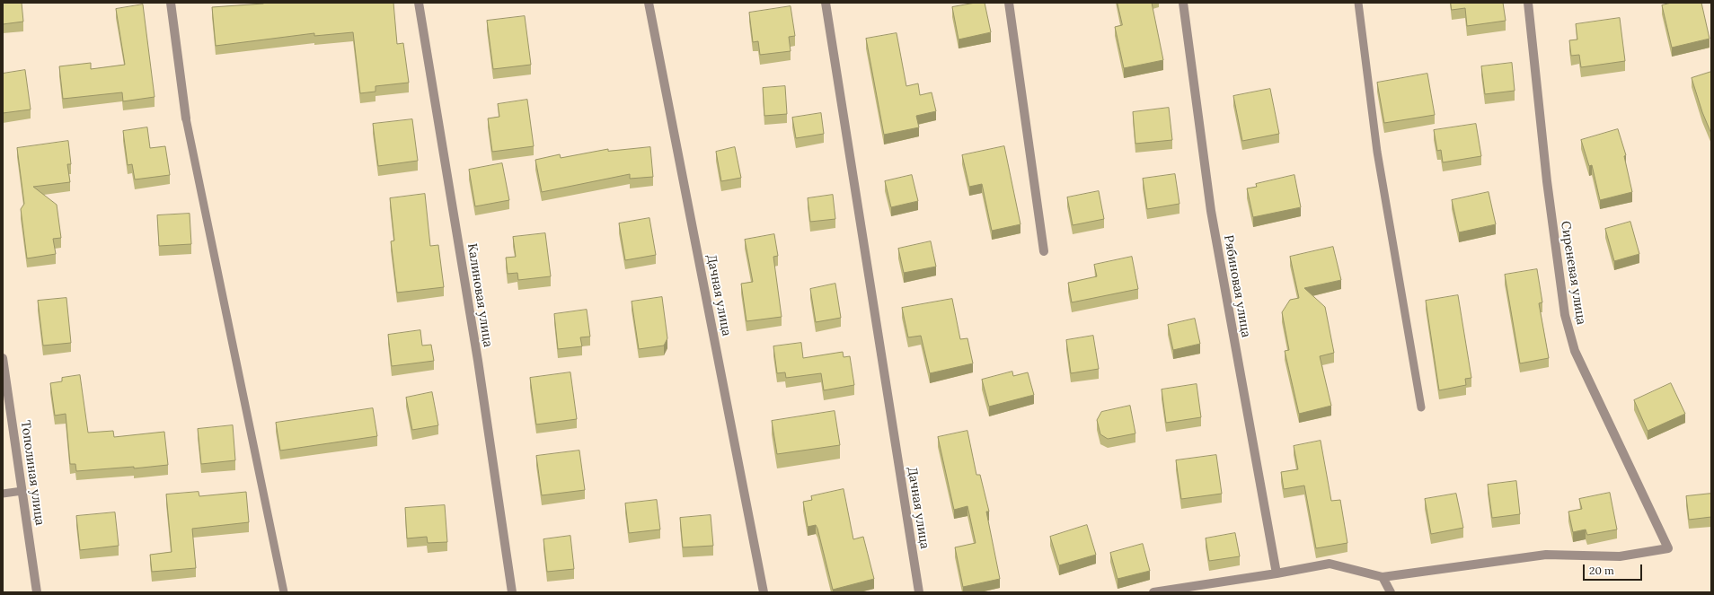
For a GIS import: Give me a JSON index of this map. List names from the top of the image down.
{
  "streets": {
    "street": [
      "Сиреневая улица",
      "Рябиновая улица",
      "Калиновая улица",
      "Дачная улица",
      "Тополиная улица"
    ]
  },
  "scale_bar": "20 m"
}
